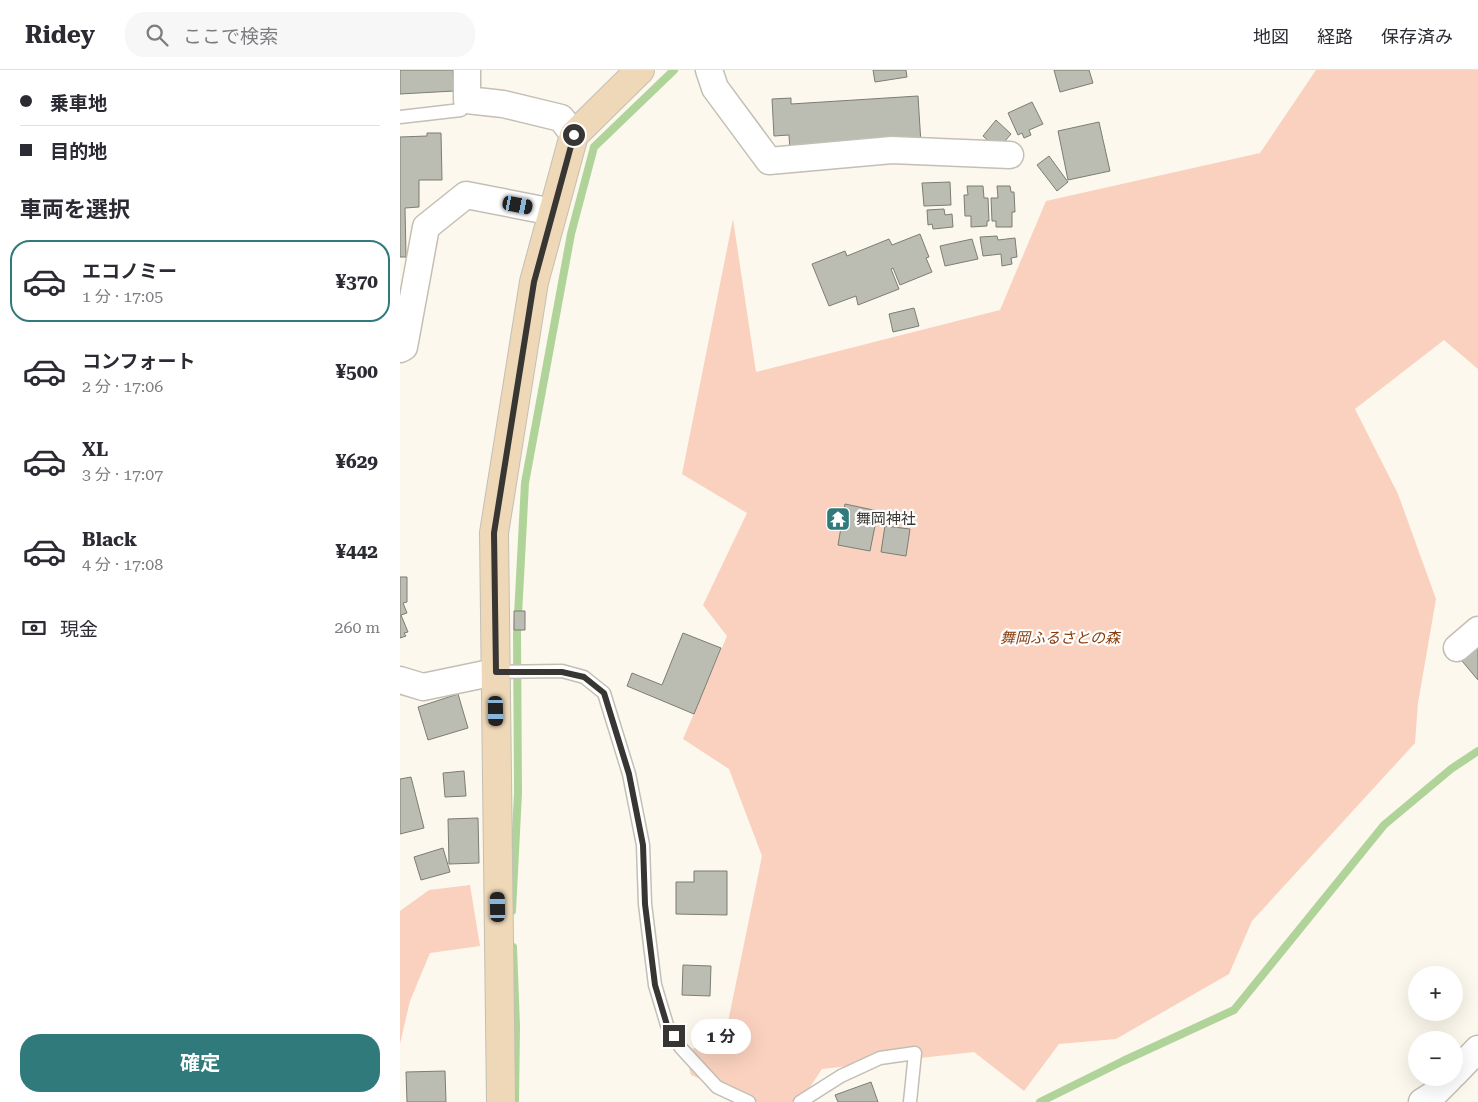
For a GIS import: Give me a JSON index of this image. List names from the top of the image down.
{
  "parks": ["舞岡ふるさとの森"],
  "places": {
    "temple": ["舞岡神社"]
  },
  "page": {
    "header": "Ridey",
    "search": "ここで検索",
    "nav": ["地図", "経路", "保存済み"],
    "banner": ["乗車地", "目的地"],
    "heading": "車両を選択",
    "list": [
      {
        "name": "エコノミー",
        "note": "1 分 · 17:05",
        "value": "¥370"
      },
      {
        "name": "コンフォート",
        "note": "2 分 · 17:06",
        "value": "¥500"
      },
      {
        "name": "XL",
        "note": "3 分 · 17:07",
        "value": "¥629"
      },
      {
        "name": "Black",
        "note": "4 分 · 17:08",
        "value": "¥442"
      }
    ],
    "pay": ["現金", "260 m"],
    "map_buttons": ["+", "−"],
    "bubble": "1 分",
    "buttons": "確定"
  }
}
